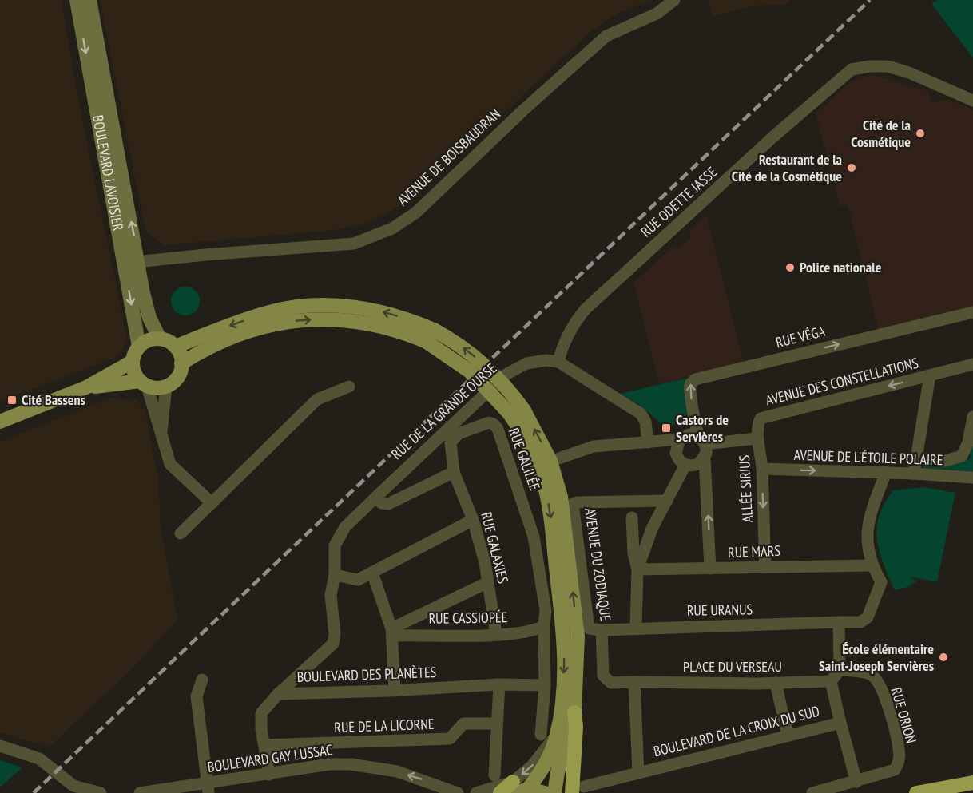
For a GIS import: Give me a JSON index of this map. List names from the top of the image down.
{
  "streets": {
    "street": [
      "AVENUE DE BOISBAUDRAN",
      "BOULEVARD LAVOISIER",
      "RUE ODETTE JASSE",
      "RUE VÉGA",
      "AVENUE DES CONSTELLATIONS",
      "RUE DE LA GRANDE OURSE",
      "AVENUE DE L'ÉTOILE POLAIRE",
      "RUE GALILÉE",
      "ALLÉE SIRIUS",
      "RUE GALAXIES",
      "RUE MARS",
      "AVENUE DU ZODIAQUE",
      "RUE URANUS",
      "RUE CASSIOPÉE",
      "PLACE DU VERSEAU",
      "BOULEVARD DES PLANÈTES",
      "RUE ORION",
      "RUE DE LA LICORNE",
      "BOULEVARD DE LA CROIX DU SUD",
      "BOULEVARD GAY LUSSAC"
    ]
  },
  "crossings": [
    ["AVENUE DE BOISBAUDRAN", "BOULEVARD LAVOISIER"],
    ["RUE ODETTE JASSE", "RUE DE LA GRANDE OURSE"],
    ["AVENUE DES CONSTELLATIONS", "ALLÉE SIRIUS"],
    ["AVENUE DE L'ÉTOILE POLAIRE", "ALLÉE SIRIUS"],
    ["RUE GALILÉE", "RUE GALAXIES"],
    ["RUE GALILÉE", "RUE CASSIOPÉE"],
    ["RUE GALILÉE", "BOULEVARD DES PLANÈTES"],
    ["ALLÉE SIRIUS", "RUE MARS"],
    ["RUE GALAXIES", "RUE CASSIOPÉE"],
    ["AVENUE DU ZODIAQUE", "RUE URANUS"],
    ["AVENUE DU ZODIAQUE", "PLACE DU VERSEAU"],
    ["PLACE DU VERSEAU", "BOULEVARD DE LA CROIX DU SUD"],
    ["BOULEVARD DES PLANÈTES", "RUE DE LA LICORNE"],
    ["BOULEVARD DES PLANÈTES", "BOULEVARD GAY LUSSAC"]
  ],
  "one_way": [
    "RUE VÉGA",
    "AVENUE DES CONSTELLATIONS",
    "AVENUE DE L'ÉTOILE POLAIRE",
    "BOULEVARD GAY LUSSAC"
  ],
  "places": {
    "other": [
      "Cité de la Cosmétique",
      "Restaurant de la Cité de la Cosmétique",
      "Police nationale",
      "École élémentaire Saint-Joseph Servières"
    ],
    "transit": ["Cité Bassens", "Castors de Servières"]
  }
}
